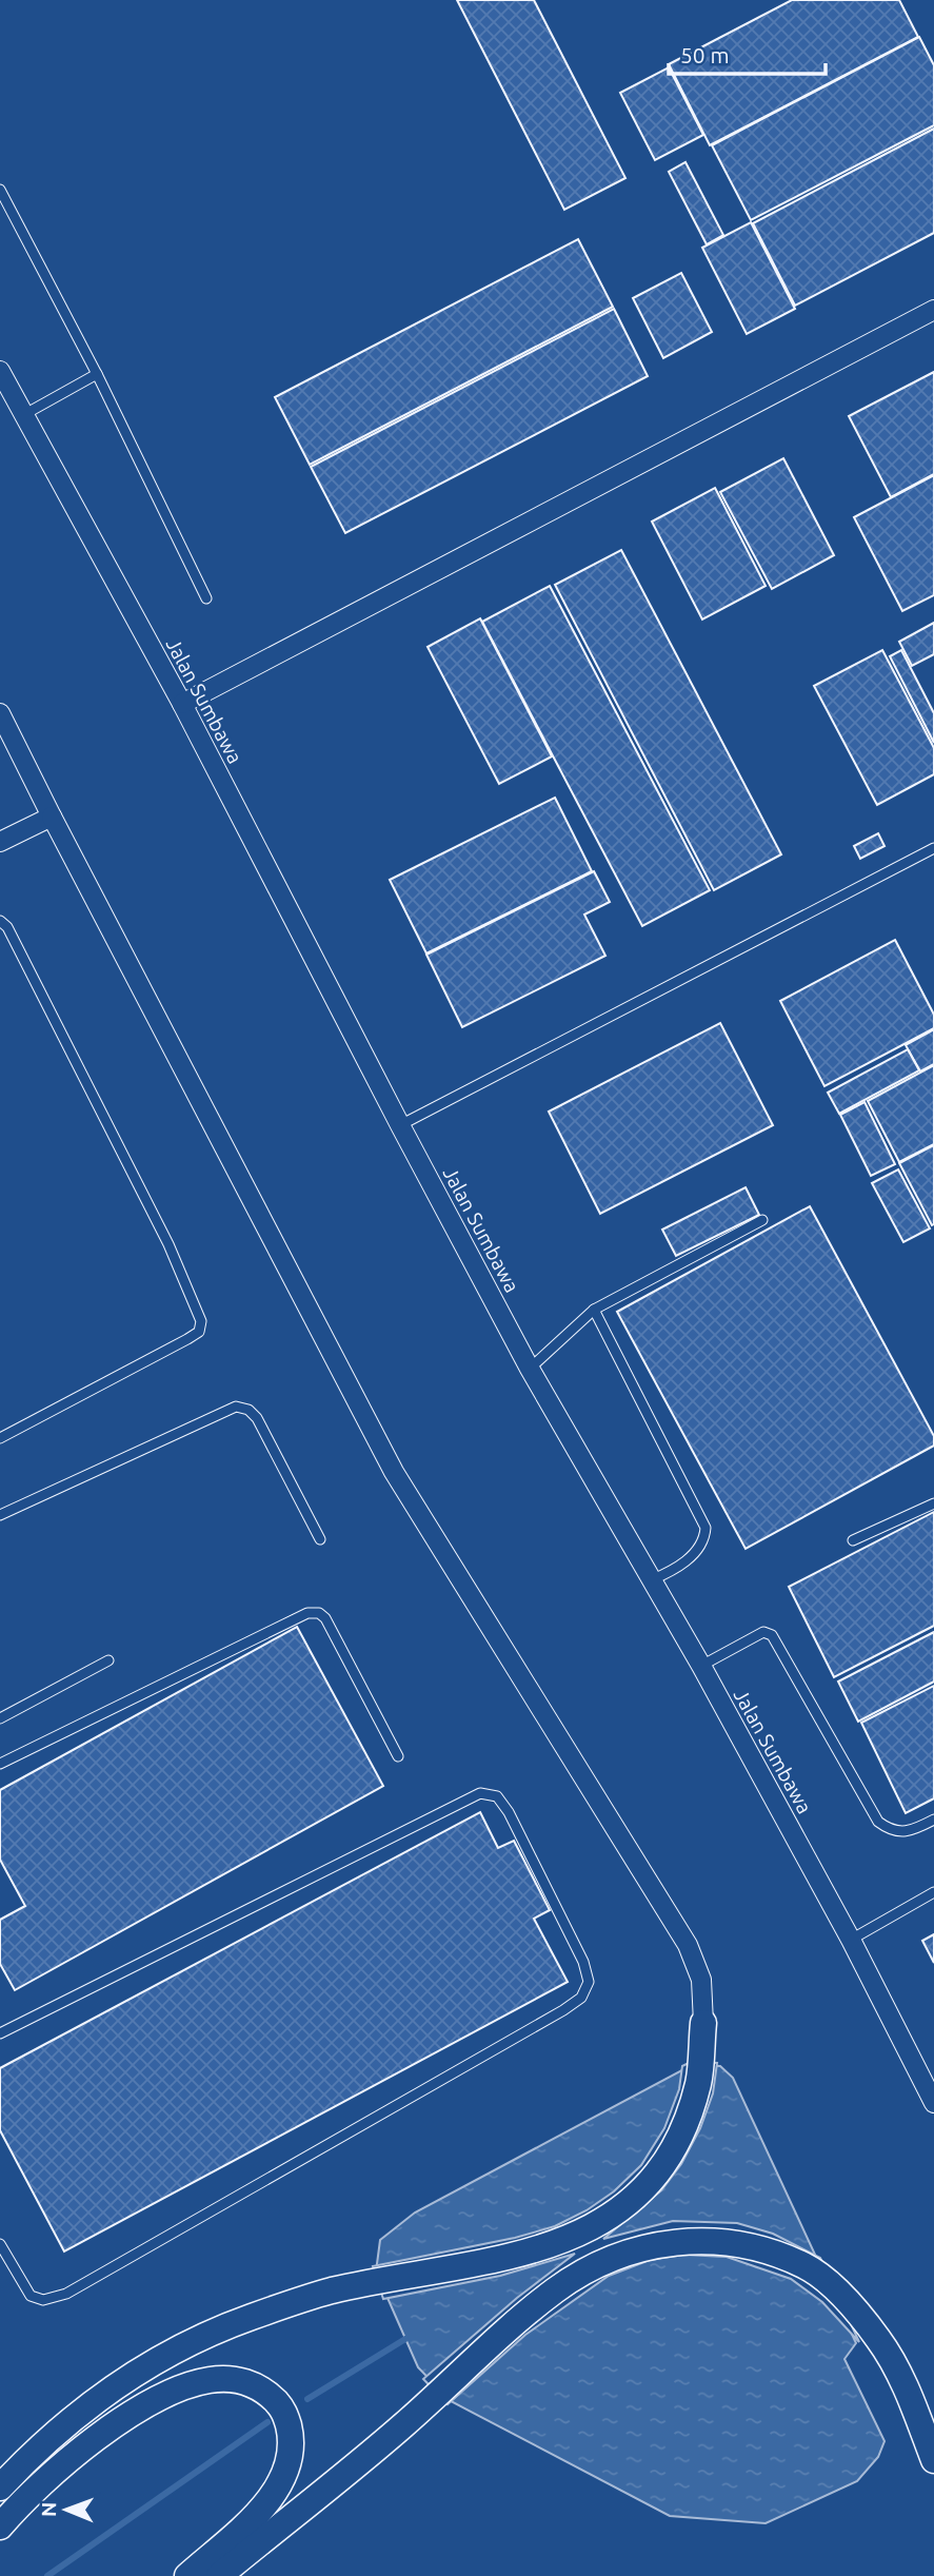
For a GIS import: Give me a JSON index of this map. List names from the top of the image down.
{
  "streets": {
    "street": ["Jalan Sumbawa"]
  },
  "scale_bar": "50 m",
  "north": "left"
}
